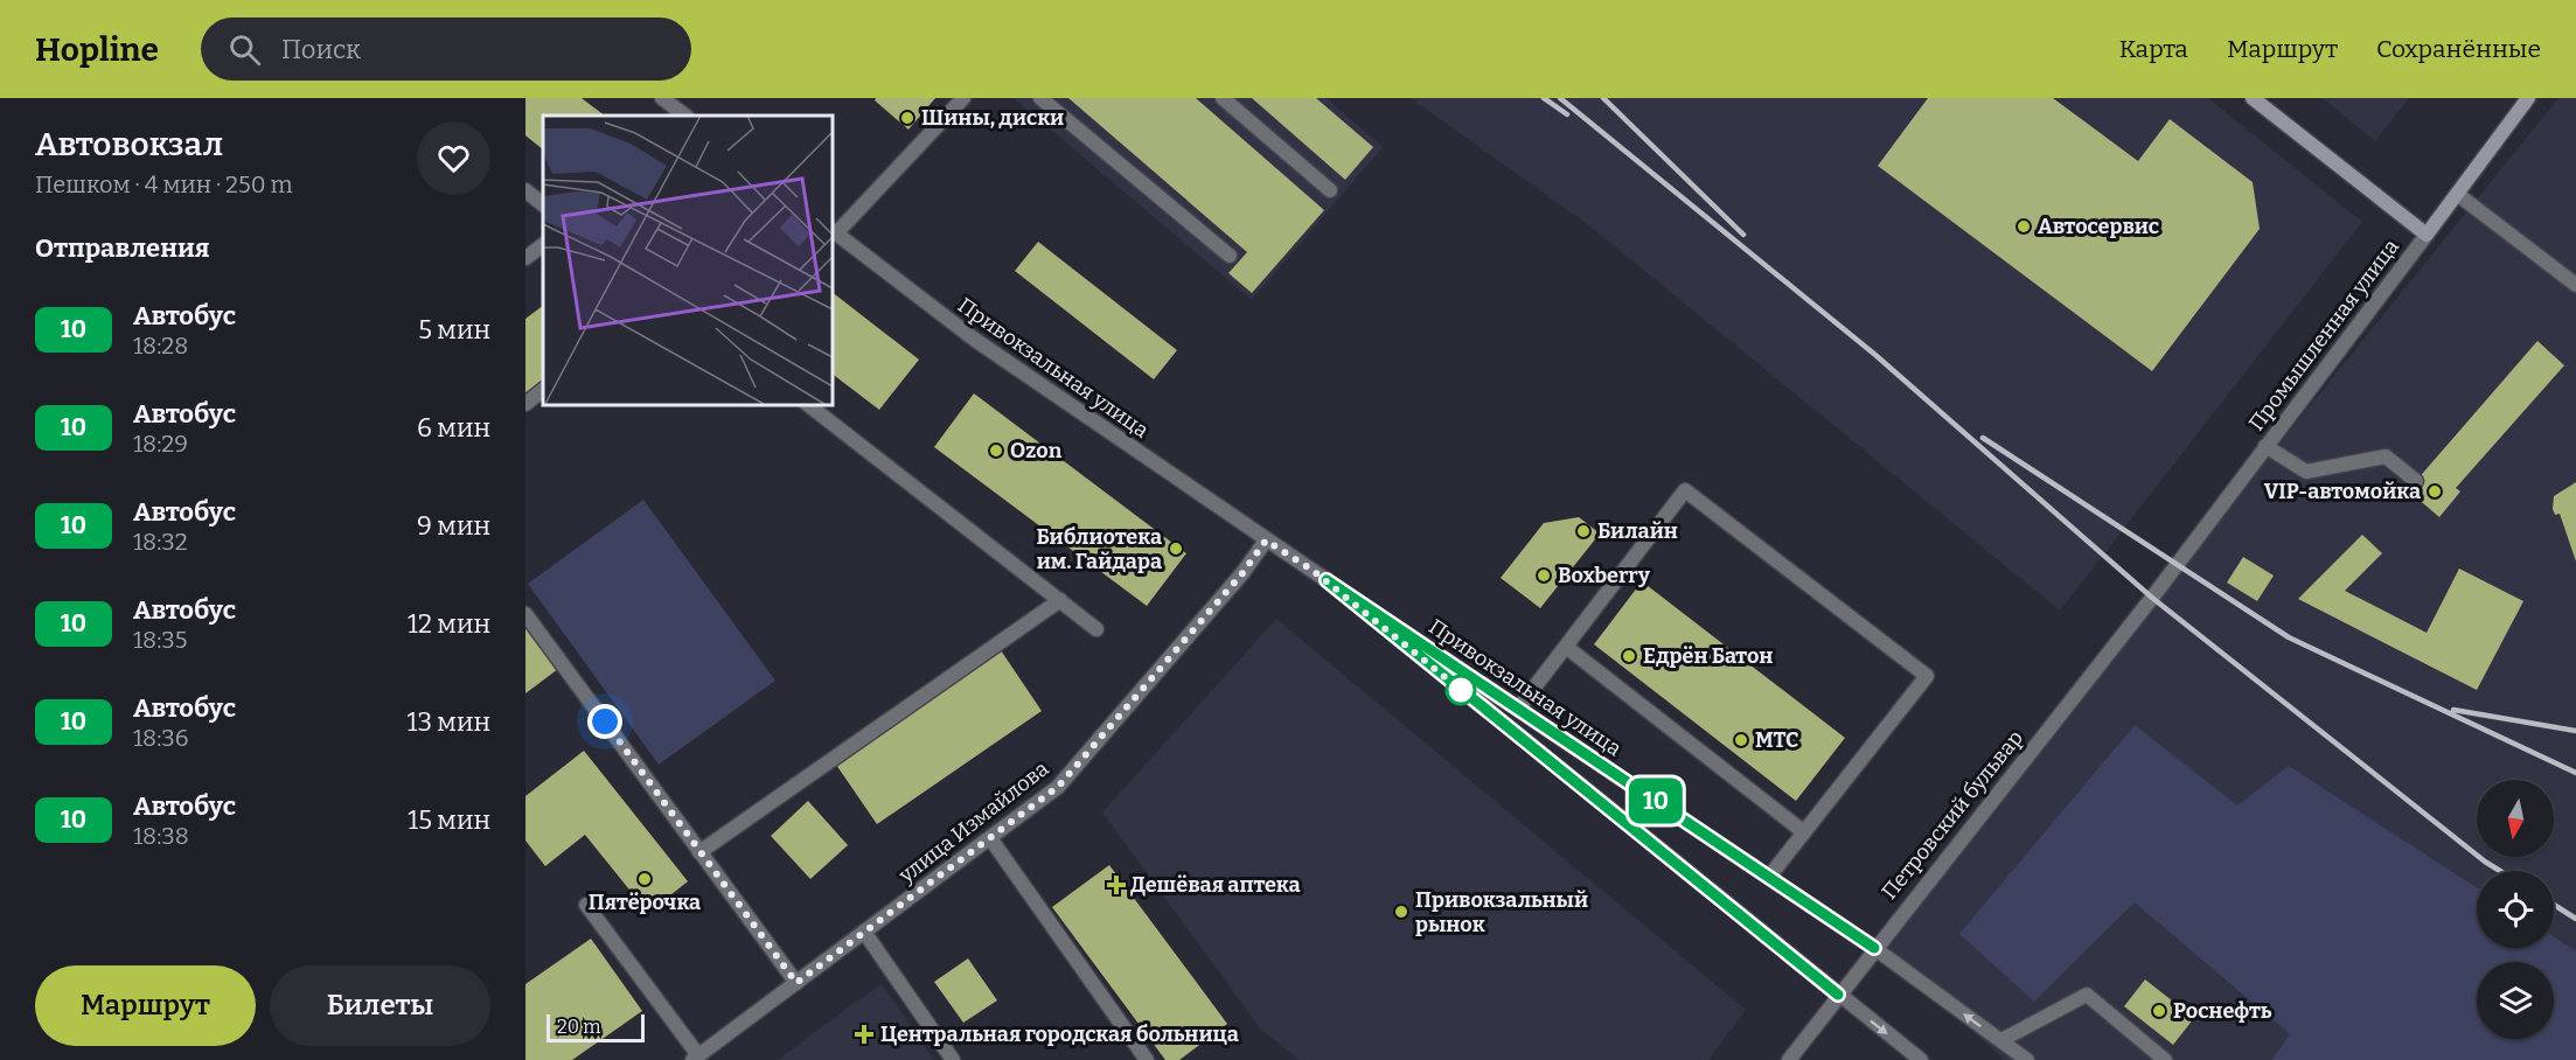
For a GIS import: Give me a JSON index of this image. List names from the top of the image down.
{
  "streets": {
    "main road": ["Промышленная улица"],
    "street": ["Привокзальная улица", "Петровский бульвар", "улица Измайлова"]
  },
  "crossings": [
    ["Промышленная улица", "Петровский бульвар"],
    ["Привокзальная улица", "Петровский бульвар"],
    ["Привокзальная улица", "улица Измайлова"]
  ],
  "places": {
    "other": [
      "Шины, диски",
      "Автосервис",
      "Ozon",
      "VIP-автомойка",
      "Билайн",
      "Библиотека им. Гайдара",
      "Boxberry",
      "Едрён Батон",
      "МТС",
      "Пятёрочка",
      "Привокзальный рынок",
      "Роснефть"
    ],
    "health": ["Дешёвая аптека", "Центральная городская больница"]
  },
  "lines": ["bus line 10"],
  "scale_bar": "20 m",
  "north": "bottom",
  "page": {
    "header": "Hopline",
    "search": "Поиск",
    "nav": ["Карта", "Маршрут", "Сохранённые"],
    "heading": [
      ["Автовокзал", "Пешком · 4 мин · 250 m"],
      "Отправления"
    ],
    "on_map": "10",
    "list": [
      {
        "mark": "10",
        "name": "Автобус",
        "note": "18:28",
        "value": "5 мин"
      },
      {
        "mark": "10",
        "name": "Автобус",
        "note": "18:29",
        "value": "6 мин"
      },
      {
        "mark": "10",
        "name": "Автобус",
        "note": "18:32",
        "value": "9 мин"
      },
      {
        "mark": "10",
        "name": "Автобус",
        "note": "18:35",
        "value": "12 мин"
      },
      {
        "mark": "10",
        "name": "Автобус",
        "note": "18:36",
        "value": "13 мин"
      },
      {
        "mark": "10",
        "name": "Автобус",
        "note": "18:38",
        "value": "15 мин"
      }
    ],
    "buttons": ["Маршрут", "Билеты"],
    "scale": "20 m"
  }
}
